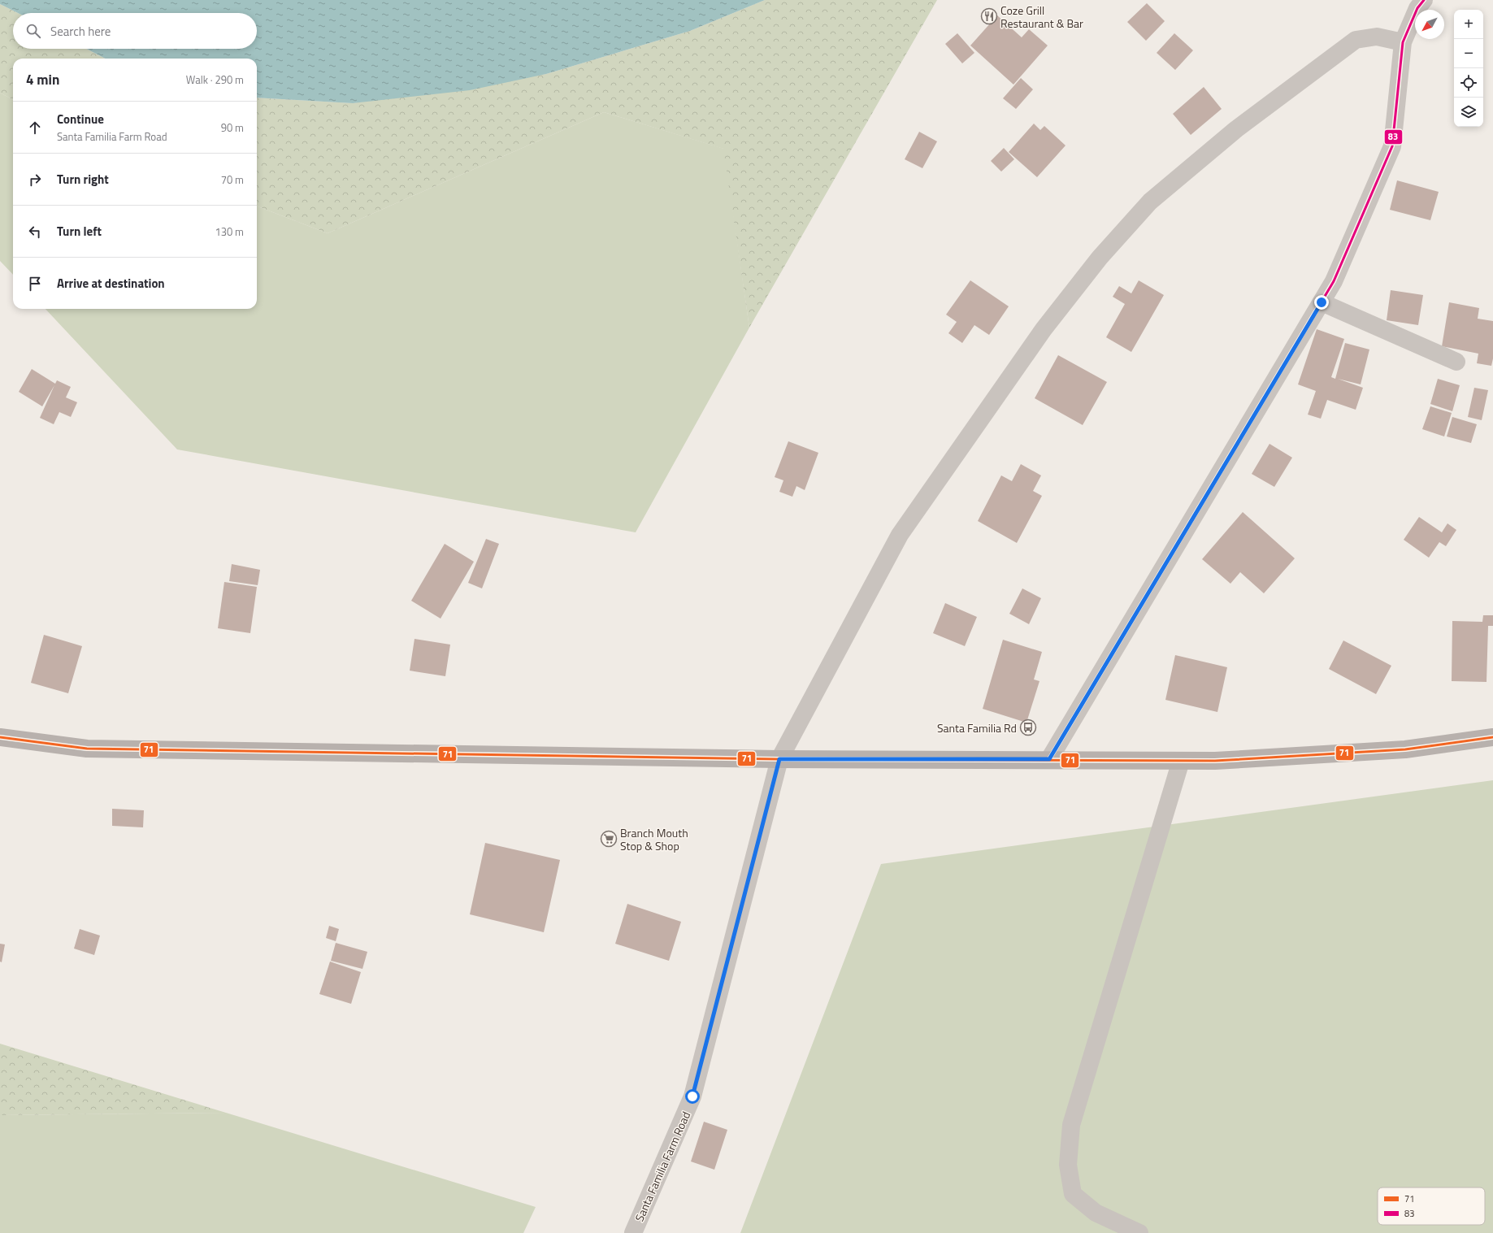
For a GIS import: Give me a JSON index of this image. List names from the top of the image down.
{
  "streets": {
    "street": ["Santa Familia Farm Road"]
  },
  "places": {
    "restaurant": ["Coze Grill Restaurant & Bar"],
    "bus stop": ["Santa Familia Rd"],
    "supermarket": ["Branch Mouth Stop & Shop"]
  },
  "lines": ["transit line 83", "transit line 71"],
  "legend": ["71", "83"],
  "north": "bottom left",
  "page": {
    "map_buttons": ["+", "−"],
    "search": "Search here",
    "heading": ["4 min", "Walk · 290 m"],
    "list": [
      ["Continue", "Santa Familia Farm Road", "90 m"],
      ["Turn right", "70 m"],
      ["Turn left", "130 m"],
      "Arrive at destination"
    ]
  }
}
